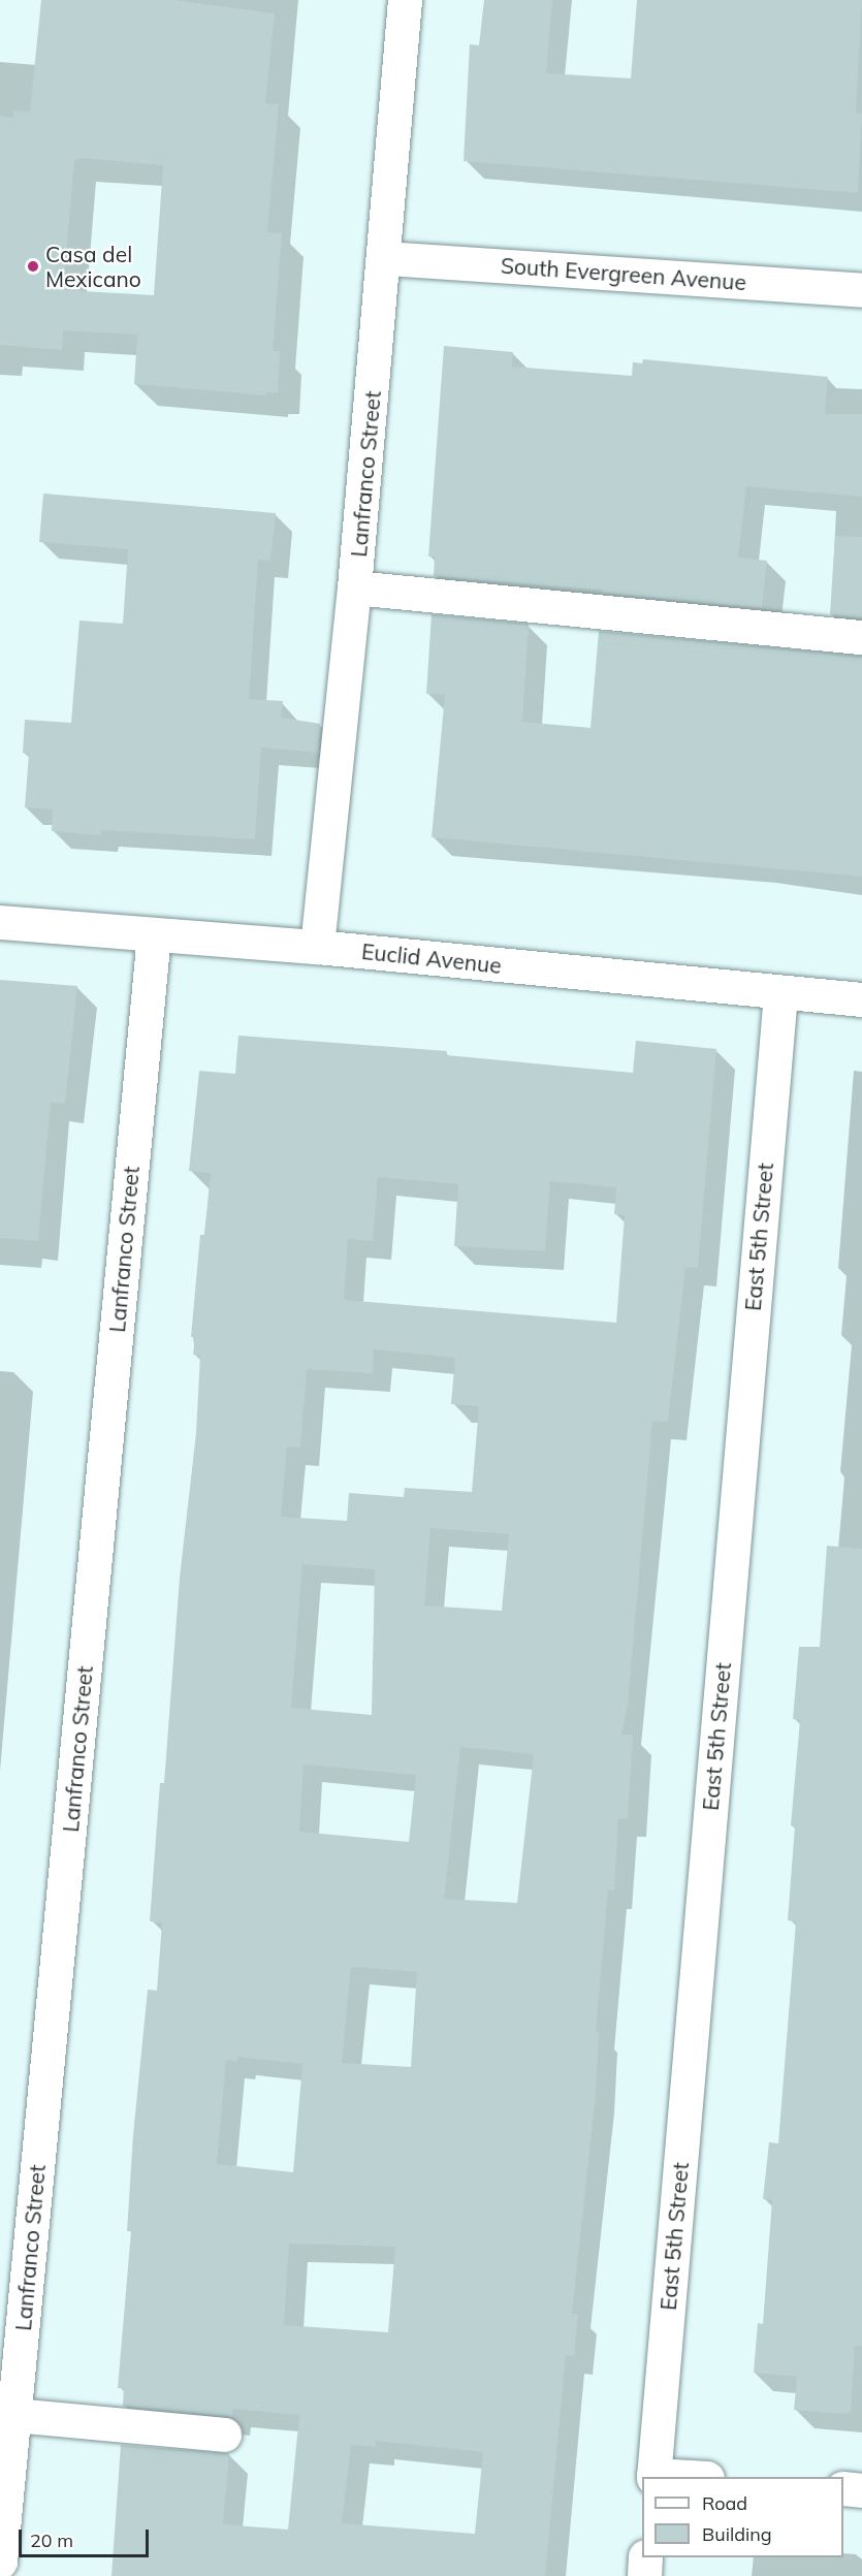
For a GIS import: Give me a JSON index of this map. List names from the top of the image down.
{
  "streets": {
    "street": [
      "South Evergreen Avenue",
      "Lanfranco Street",
      "Euclid Avenue",
      "East 5th Street"
    ]
  },
  "crossings": [
    ["South Evergreen Avenue", "Lanfranco Street"],
    ["Lanfranco Street", "Euclid Avenue"],
    ["Euclid Avenue", "East 5th Street"]
  ],
  "places": ["Casa del Mexicano"],
  "legend": ["Road", "Building"],
  "scale_bar": "20 m"
}
